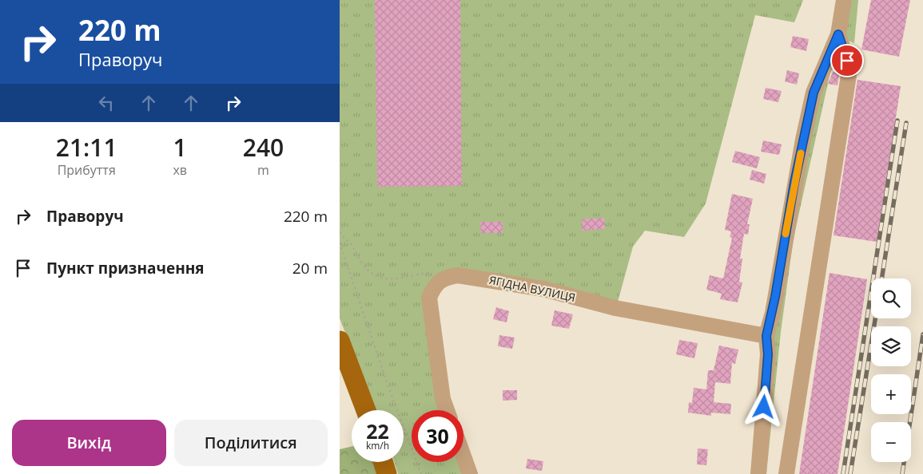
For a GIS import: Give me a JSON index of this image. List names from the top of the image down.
{
  "streets": {
    "street": ["ЯГІДНА ВУЛИЦЯ"]
  },
  "page": {
    "turn": ["220 m", "Праворуч"],
    "eta": [
      "21:11",
      "Прибуття",
      "1",
      "хв",
      "240",
      "m"
    ],
    "list": [
      {
        "name": "Праворуч",
        "value": "220 m"
      },
      {
        "name": "Пункт призначення",
        "value": "20 m"
      }
    ],
    "map_buttons": ["+", "−"],
    "speed": "22 km/h",
    "limit": "30",
    "buttons": ["Вихід", "Поділитися"]
  }
}
